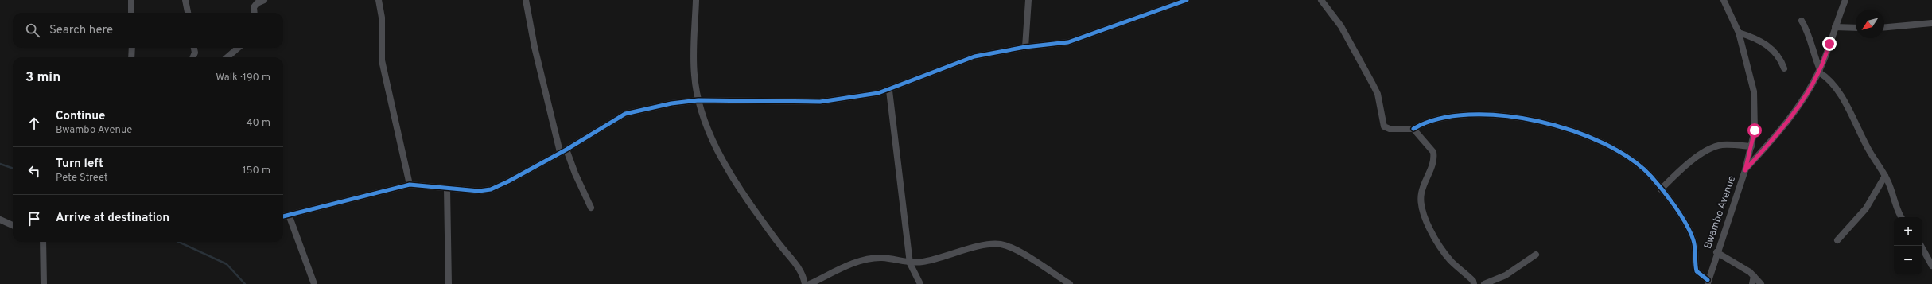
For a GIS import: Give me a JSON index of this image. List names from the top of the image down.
{
  "streets": {
    "street": ["Bwambo Avenue"]
  },
  "north": "bottom left",
  "page": {
    "search": "Search here",
    "heading": ["3 min", "Walk · 190 m"],
    "list": [
      ["Continue", "Bwambo Avenue", "40 m"],
      ["Turn left", "Pete Street", "150 m"],
      "Arrive at destination"
    ],
    "map_buttons": ["+", "−"]
  }
}
